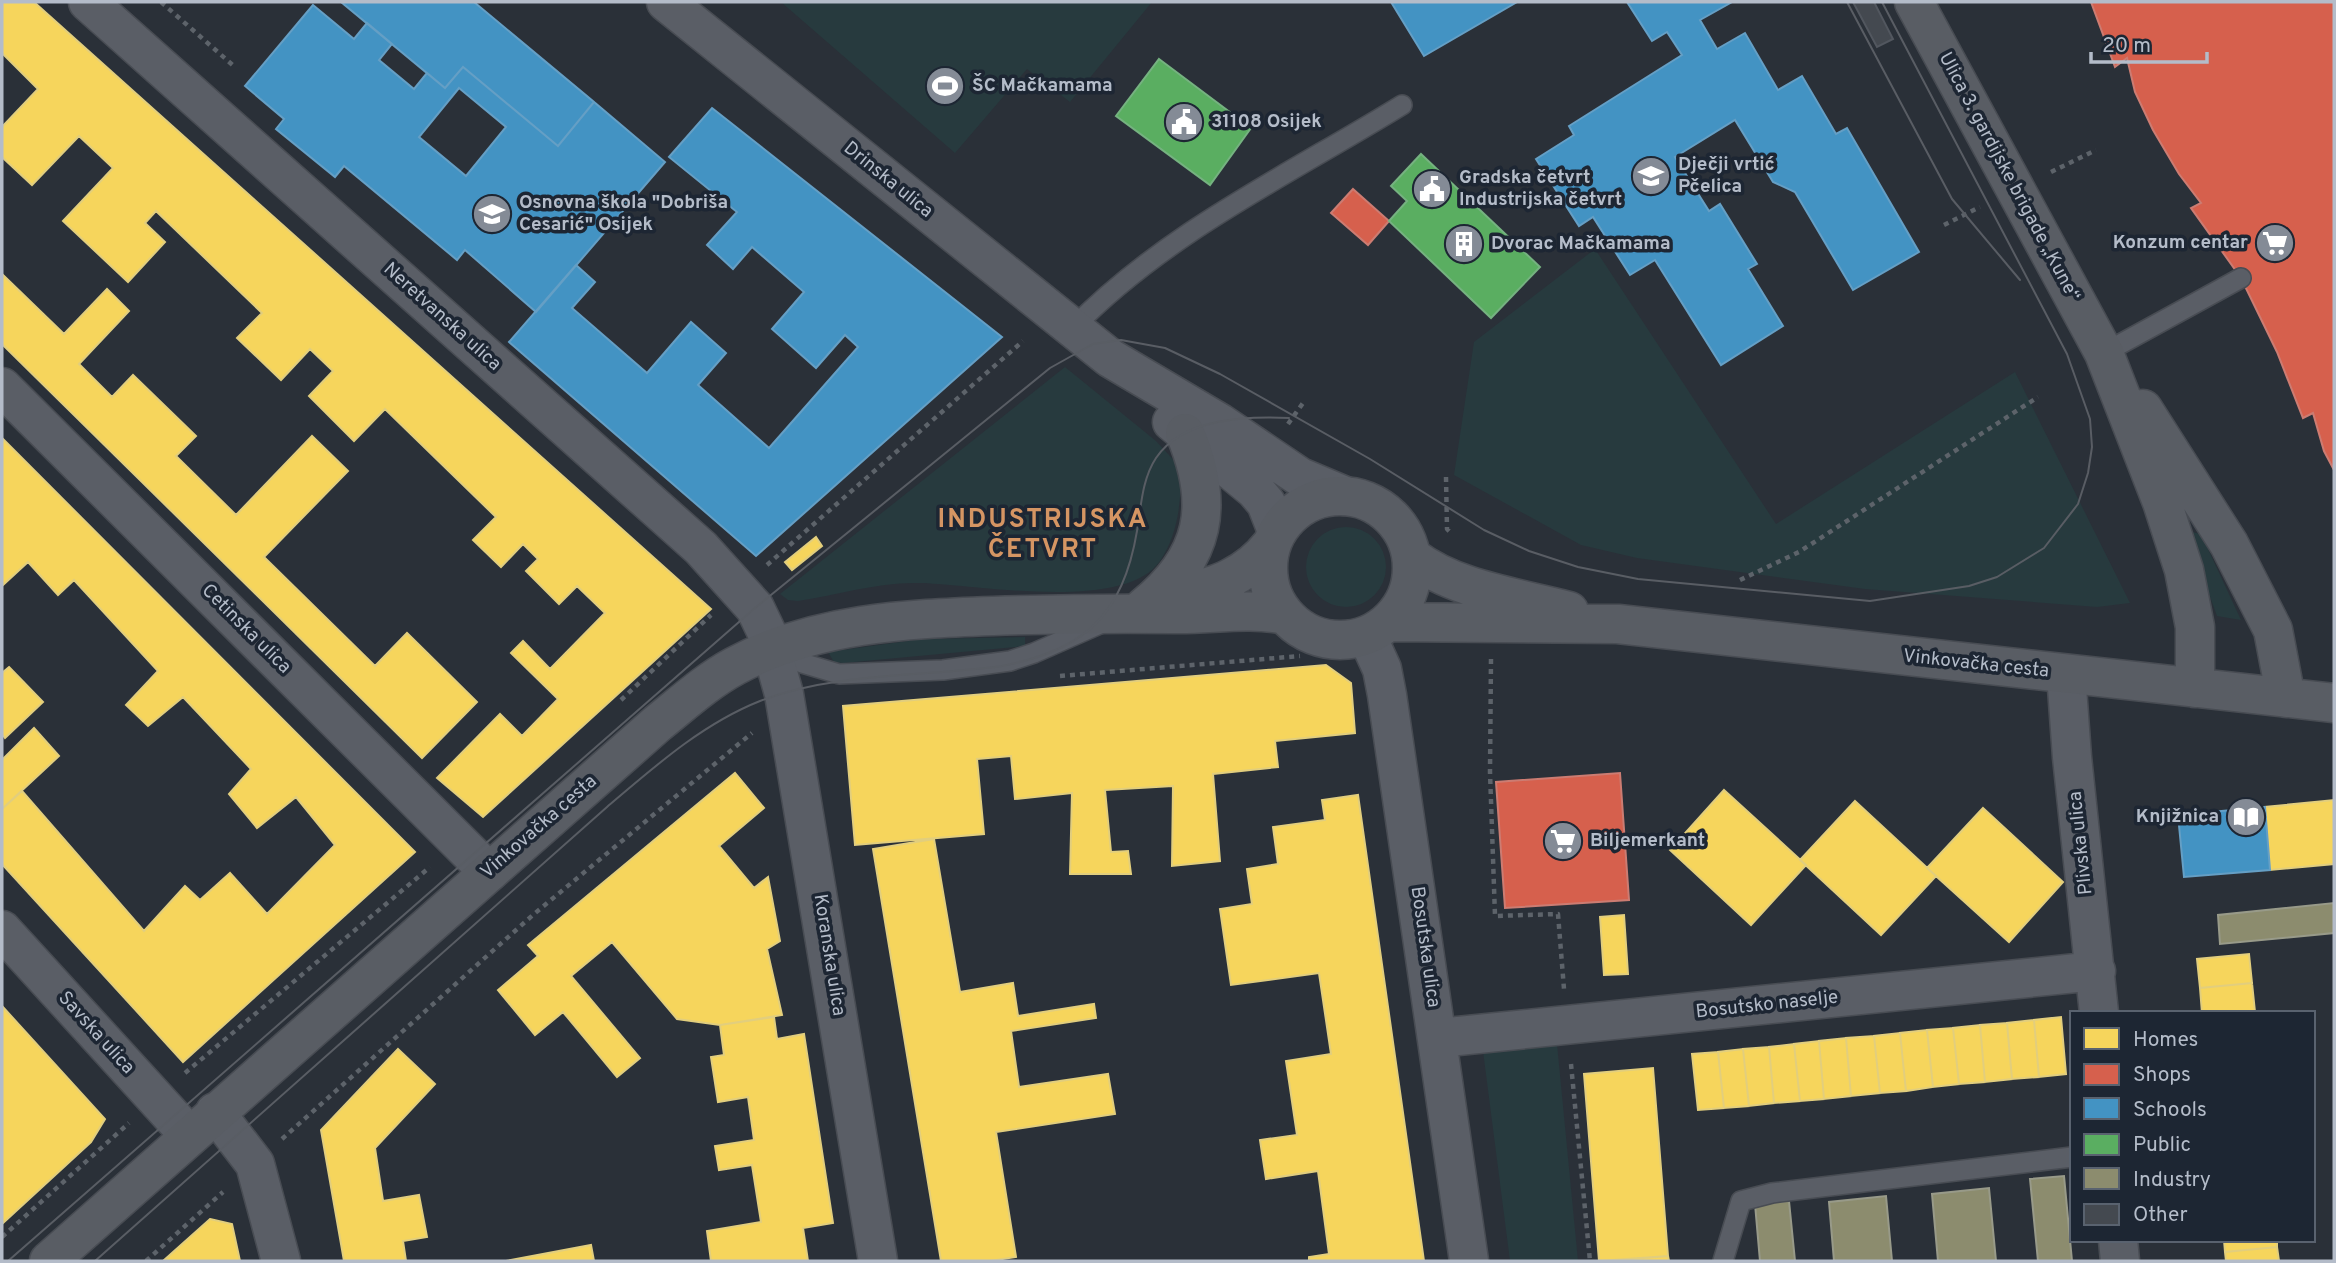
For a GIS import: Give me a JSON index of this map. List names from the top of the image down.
{
  "streets": {
    "main road": ["Ulica 3. gardijske brigade „Kune“", "Vinkovačka cesta"],
    "street": [
      "Drinska ulica",
      "Neretvanska ulica",
      "Cetinska ulica",
      "Plivska ulica",
      "Bosutska ulica",
      "Koranska ulica",
      "Bosutsko naselje",
      "Savska ulica"
    ]
  },
  "crossings": [
    ["Ulica 3. gardijske brigade „Kune“", "Vinkovačka cesta"],
    ["Drinska ulica", "Vinkovačka cesta"],
    ["Drinska ulica", "Bosutska ulica"],
    ["Neretvanska ulica", "Vinkovačka cesta"],
    ["Neretvanska ulica", "Koranska ulica"],
    ["Cetinska ulica", "Vinkovačka cesta"],
    ["Vinkovačka cesta", "Plivska ulica"],
    ["Vinkovačka cesta", "Bosutska ulica"],
    ["Vinkovačka cesta", "Koranska ulica"],
    ["Vinkovačka cesta", "Savska ulica"],
    ["Plivska ulica", "Bosutsko naselje"],
    ["Bosutska ulica", "Bosutsko naselje"]
  ],
  "districts": ["INDUSTRIJSKA ČETVRT"],
  "places": {
    "sports": ["ŠC Mačkamama"],
    "public building": ["31108 Osijek", "Gradska četvrt Industrijska četvrt"],
    "school or university": ["Dječji vrtić Pčelica", "Osnovna škola \"Dobriša Cesarić\" Osijek"],
    "supermarket": ["Konzum centar", "Biljemerkant"],
    "building": ["Dvorac Mačkamama"],
    "library": ["Knjižnica"]
  },
  "legend": [
    "Homes",
    "Shops",
    "Schools",
    "Public",
    "Industry",
    "Other"
  ],
  "scale_bar": "20 m"
}
